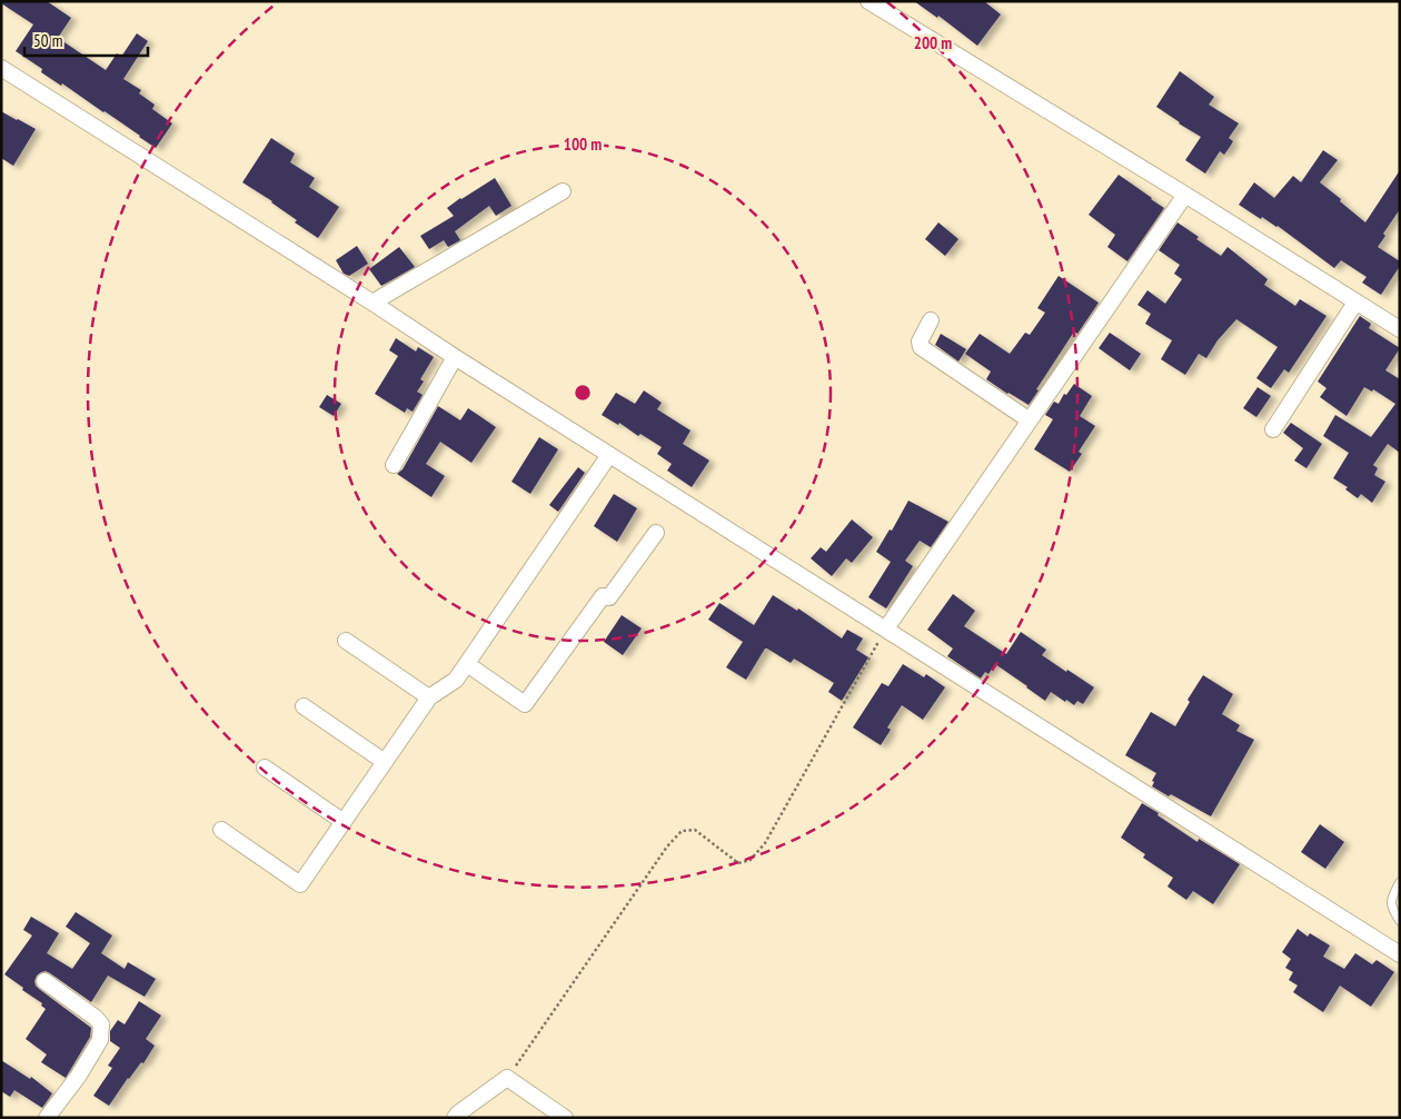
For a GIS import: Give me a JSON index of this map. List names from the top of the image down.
{
  "scale_bar": "50 m",
  "rings": ["200 m", "100 m"]
}
